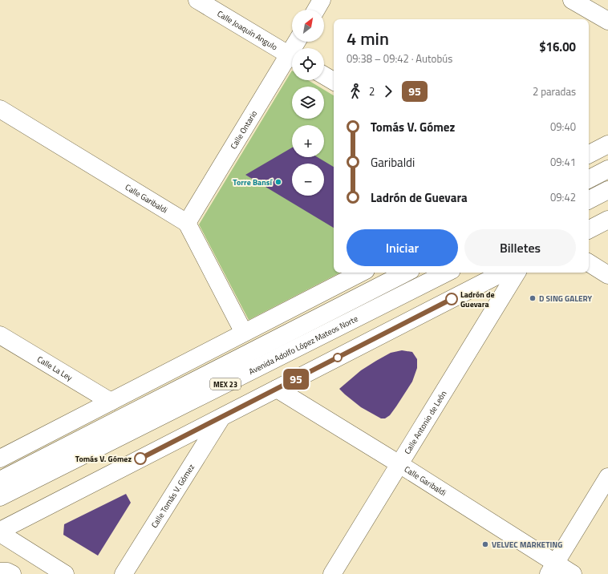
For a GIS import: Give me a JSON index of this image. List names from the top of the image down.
{
  "streets": {
    "main road": [
      "Calle Joaquín Angulo",
      "Calle Ontario",
      "Calle Garibaldi",
      "Avenida Adolfo López Mateos Norte",
      "Calle La Ley",
      "MEX 23",
      "Calle Antonio de León",
      "Calle Tomás V. Gómez"
    ]
  },
  "crossings": [
    ["Calle Ontario", "Calle Garibaldi"],
    ["Calle Garibaldi", "Calle Antonio de León"]
  ],
  "places": [
    "Torre Bansí",
    "D SING GALERY",
    "Ladrón de Guevara",
    "Tomás V. Gómez",
    "VELVEC MARKETING"
  ],
  "lines": ["bus line 95"],
  "north": "top right",
  "page": {
    "on_map": "95",
    "map_buttons": ["+", "−"],
    "heading": ["4 min", "09:38 – 09:42 · Autobús", "$16.00"],
    "legs": ["2", "95", "2 paradas"],
    "list": [
      {
        "name": "Tomás V. Gómez",
        "value": "09:40"
      },
      {
        "name": "Garibaldi",
        "value": "09:41"
      },
      {
        "name": "Ladrón de Guevara",
        "value": "09:42"
      }
    ],
    "buttons": ["Iniciar", "Billetes"]
  }
}
